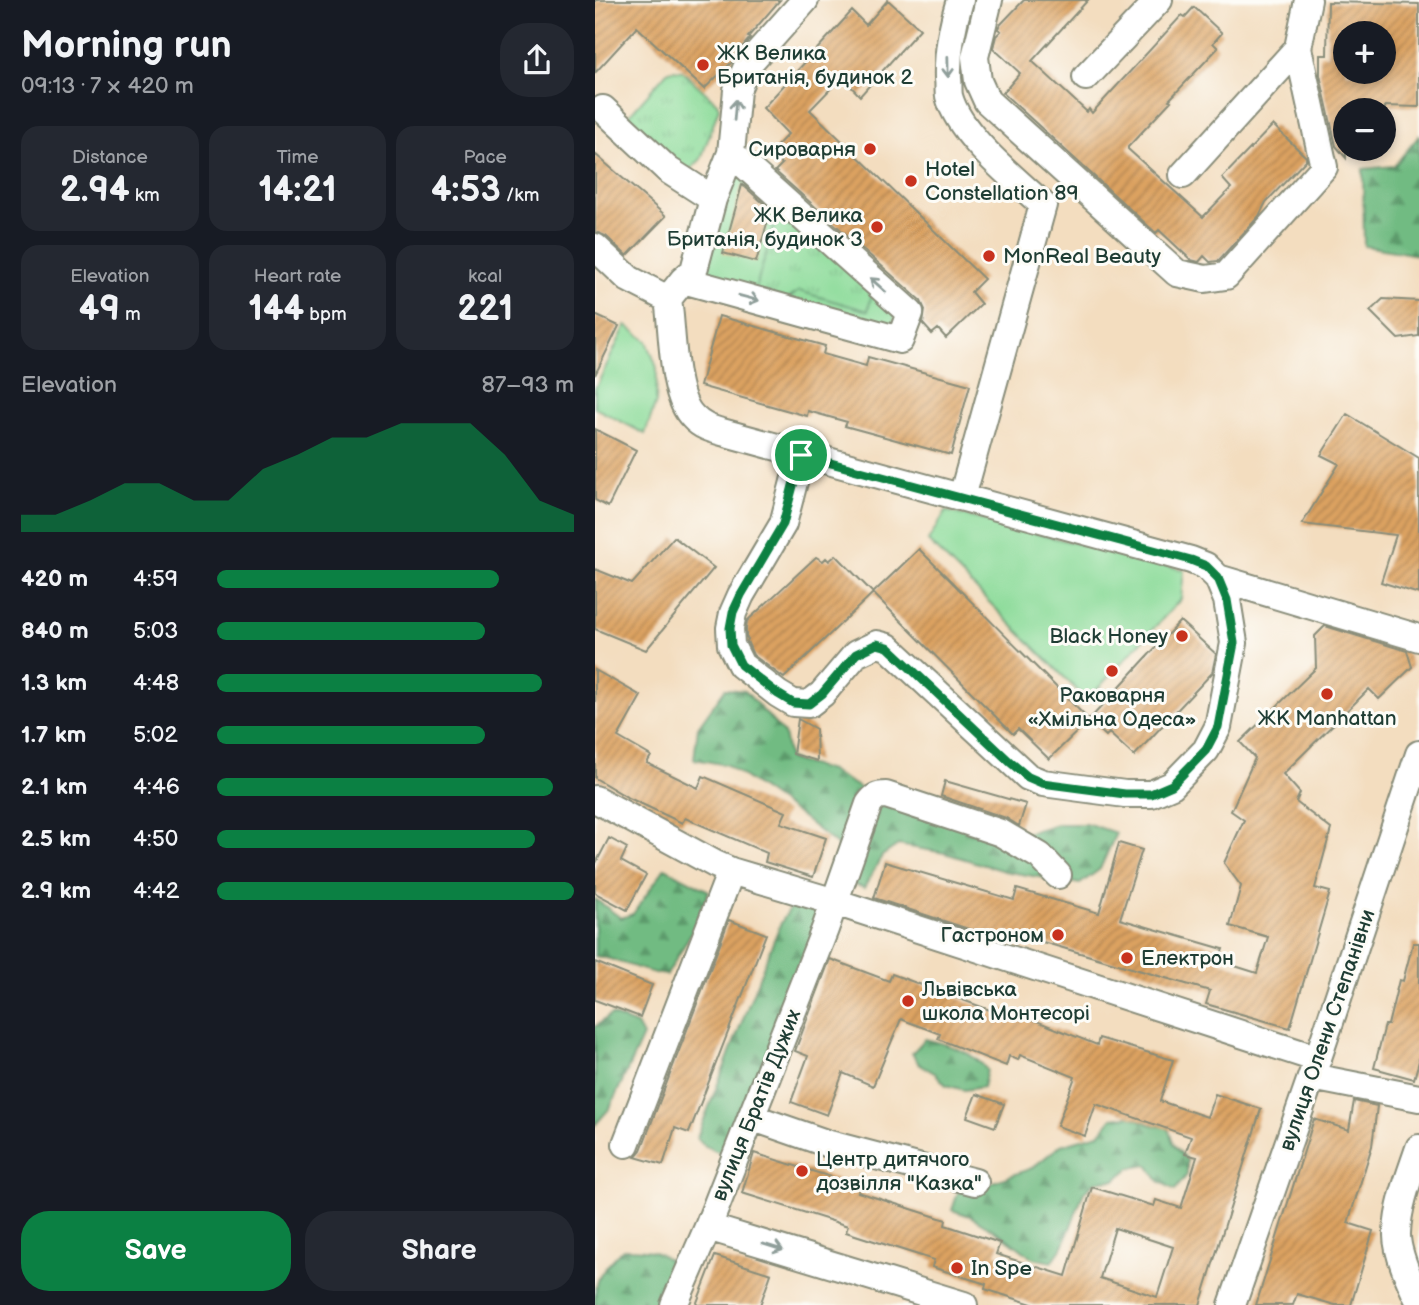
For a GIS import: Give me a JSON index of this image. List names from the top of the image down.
{
  "streets": {
    "street": ["вулиця Олени Степанівни", "вулиця Братів Дужих"]
  },
  "places": [
    "ЖК Велика Британія, будинок 2",
    "Сироварня",
    "Hotel Constellation 89",
    "ЖК Велика Британія, будинок 3",
    "MonReal Beauty",
    "Black Honey",
    "Раковарня «Хмільна Одеса»",
    "ЖК Manhattan",
    "Гастроном",
    "Електрон",
    "Львівська школа Монтесорі",
    "Центр дитячого дозвілля \"Казка\"",
    "In Spe"
  ],
  "page": {
    "heading": ["Morning run", "09:13 · 7 × 420 m"],
    "map_buttons": ["+", "−"],
    "stats": [
      ["Distance", "2.94 km"],
      ["Time", "14:21"],
      ["Pace", "4:53 /km"],
      ["Elevation", "49 m"],
      ["Heart rate", "144 bpm"],
      ["kcal", "221"]
    ],
    "chart": ["Elevation", "87–93 m"],
    "list": [
      {
        "name": "420 m",
        "note": "4:59"
      },
      {
        "name": "840 m",
        "note": "5:03"
      },
      {
        "name": "1.3 km",
        "note": "4:48"
      },
      {
        "name": "1.7 km",
        "note": "5:02"
      },
      {
        "name": "2.1 km",
        "note": "4:46"
      },
      {
        "name": "2.5 km",
        "note": "4:50"
      },
      {
        "name": "2.9 km",
        "note": "4:42"
      }
    ],
    "buttons": ["Save", "Share"]
  }
}
